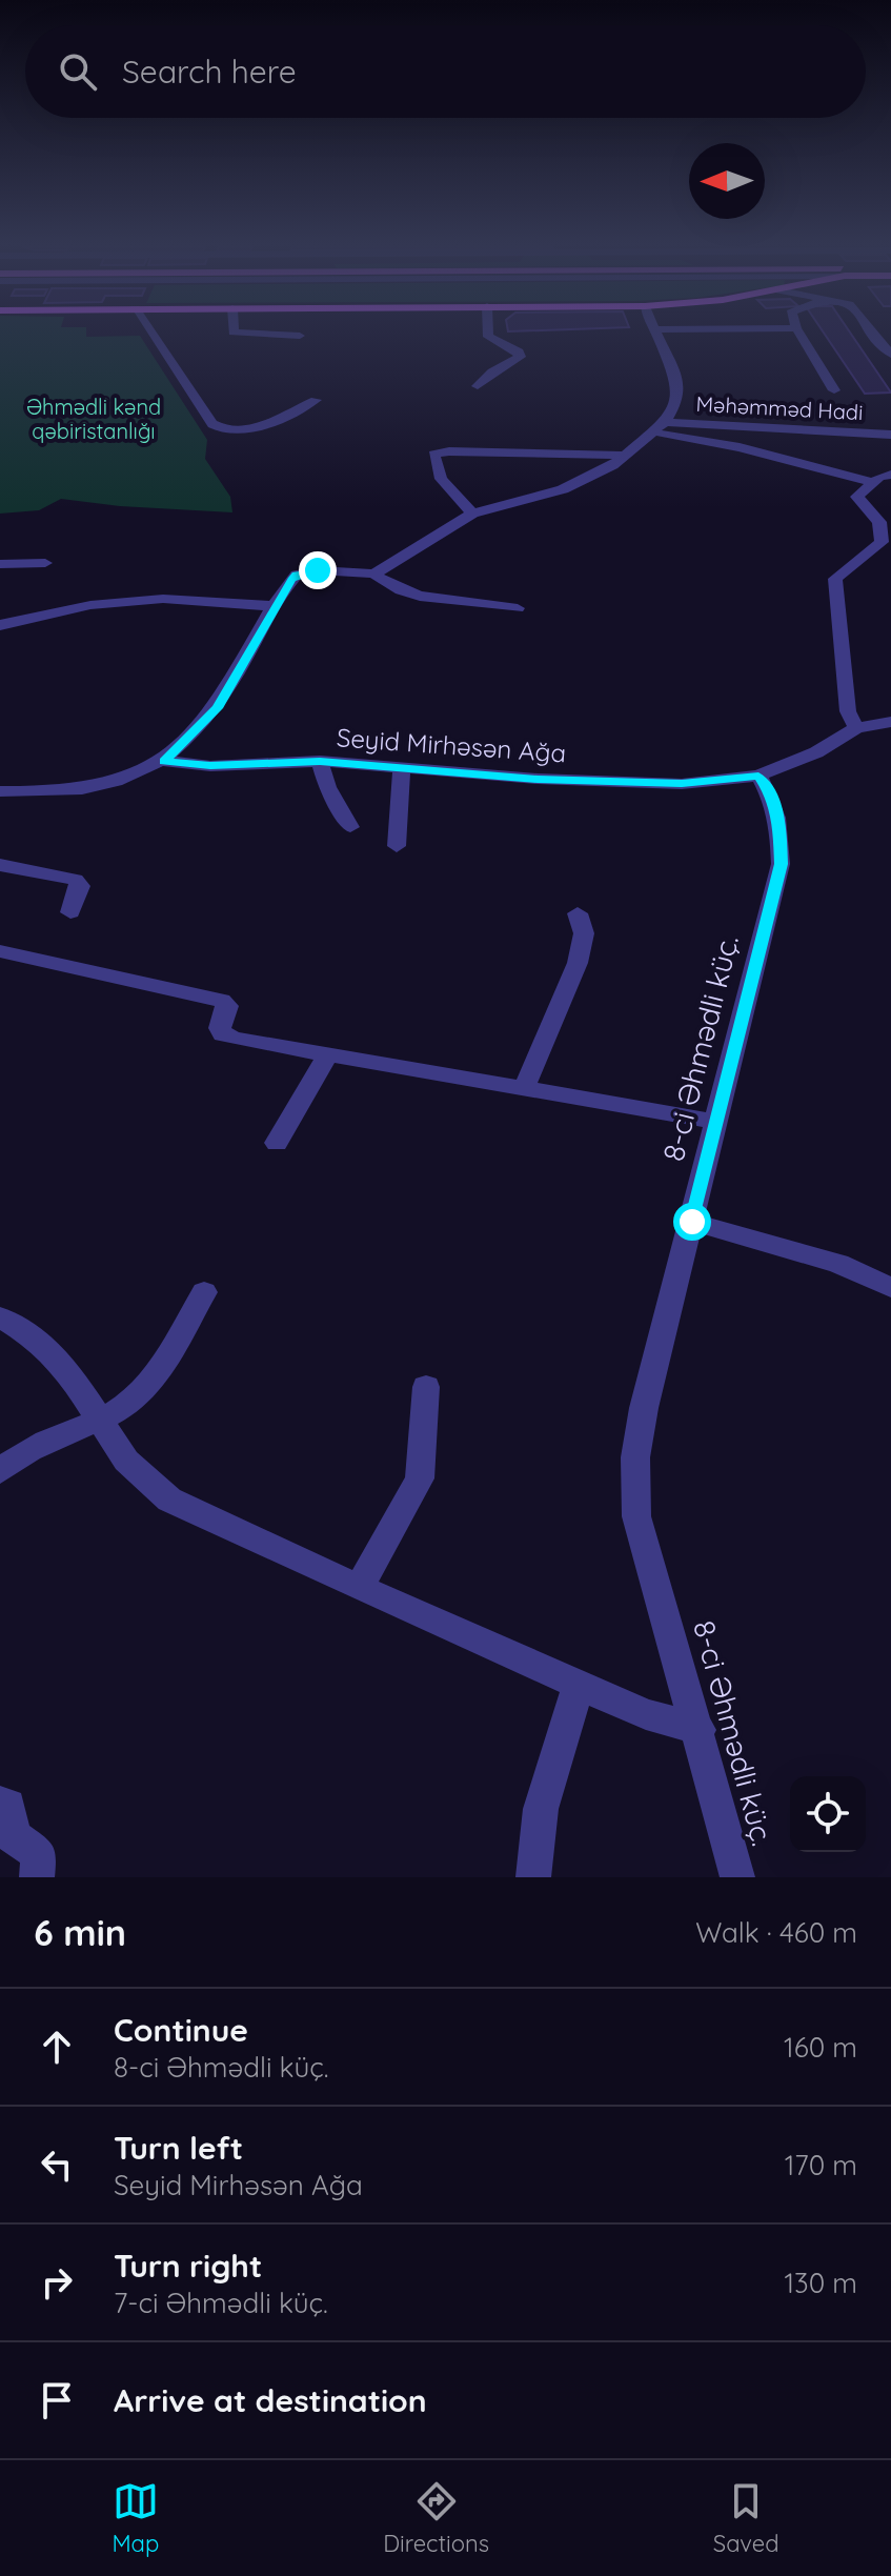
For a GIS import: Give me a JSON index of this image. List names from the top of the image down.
{
  "streets": {
    "street": ["Məhəmməd Hadi", "Seyid Mirhəsən Ağa", "8-ci Əhmədli küç."]
  },
  "crossings": [
    ["Seyid Mirhəsən Ağa", "8-ci Əhmədli küç."]
  ],
  "parks": ["Əhmədli kənd qəbiristanlığı"],
  "north": "left",
  "page": {
    "search": "Search here",
    "heading": ["6 min", "Walk · 460 m"],
    "list": [
      ["Continue", "8-ci Əhmədli küç.", "160 m"],
      ["Turn left", "Seyid Mirhəsən Ağa", "170 m"],
      ["Turn right", "7-ci Əhmədli küç.", "130 m"],
      "Arrive at destination"
    ],
    "nav": ["Map", "Directions", "Saved"]
  }
}
